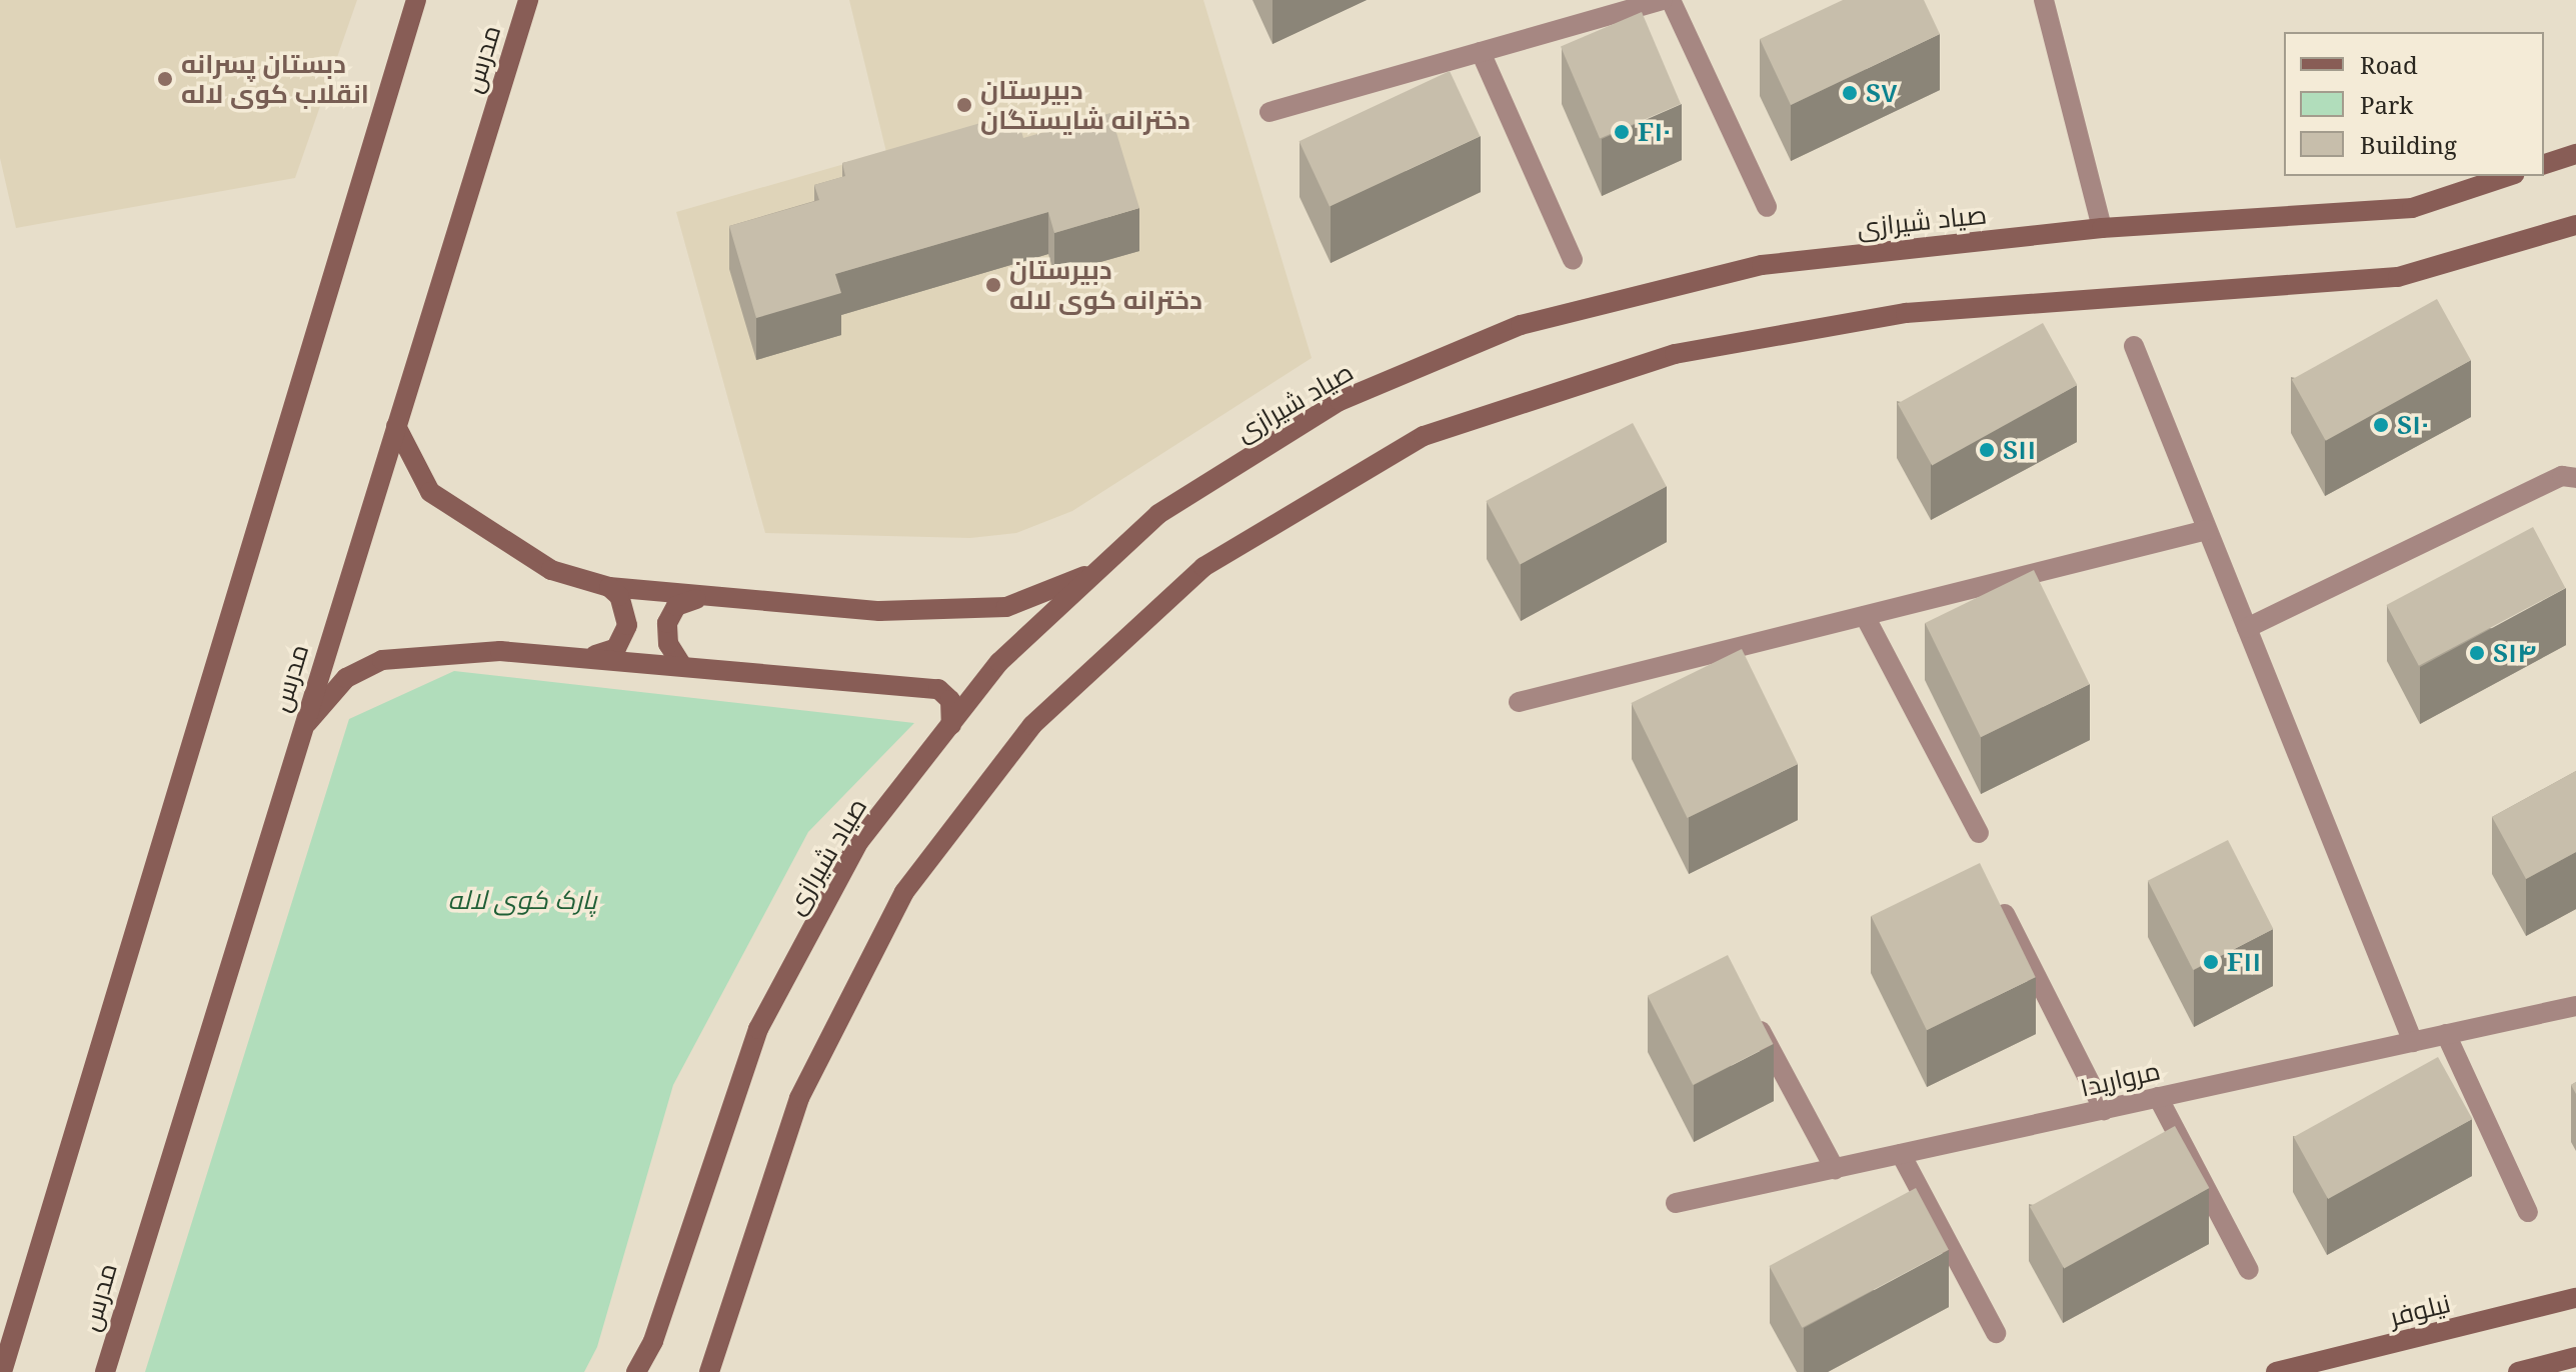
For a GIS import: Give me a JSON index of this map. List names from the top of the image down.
{
  "streets": {
    "street": [
      "مدرس",
      "صیاد شیرازی",
      "مروارید۱",
      "نیلوفر"
    ]
  },
  "parks": ["پارک کوی لاله"],
  "places": [
    "دبستان پسرانه انقلاب کوی لاله",
    "S۷",
    "دبیرستان دخترانه شایستگان",
    "F۱۰",
    "دبیرستان دخترانه کوی لاله",
    "S۱۰",
    "S۱۱",
    "S۱۴",
    "F۱۱"
  ],
  "legend": ["Road", "Park", "Building"]
}
